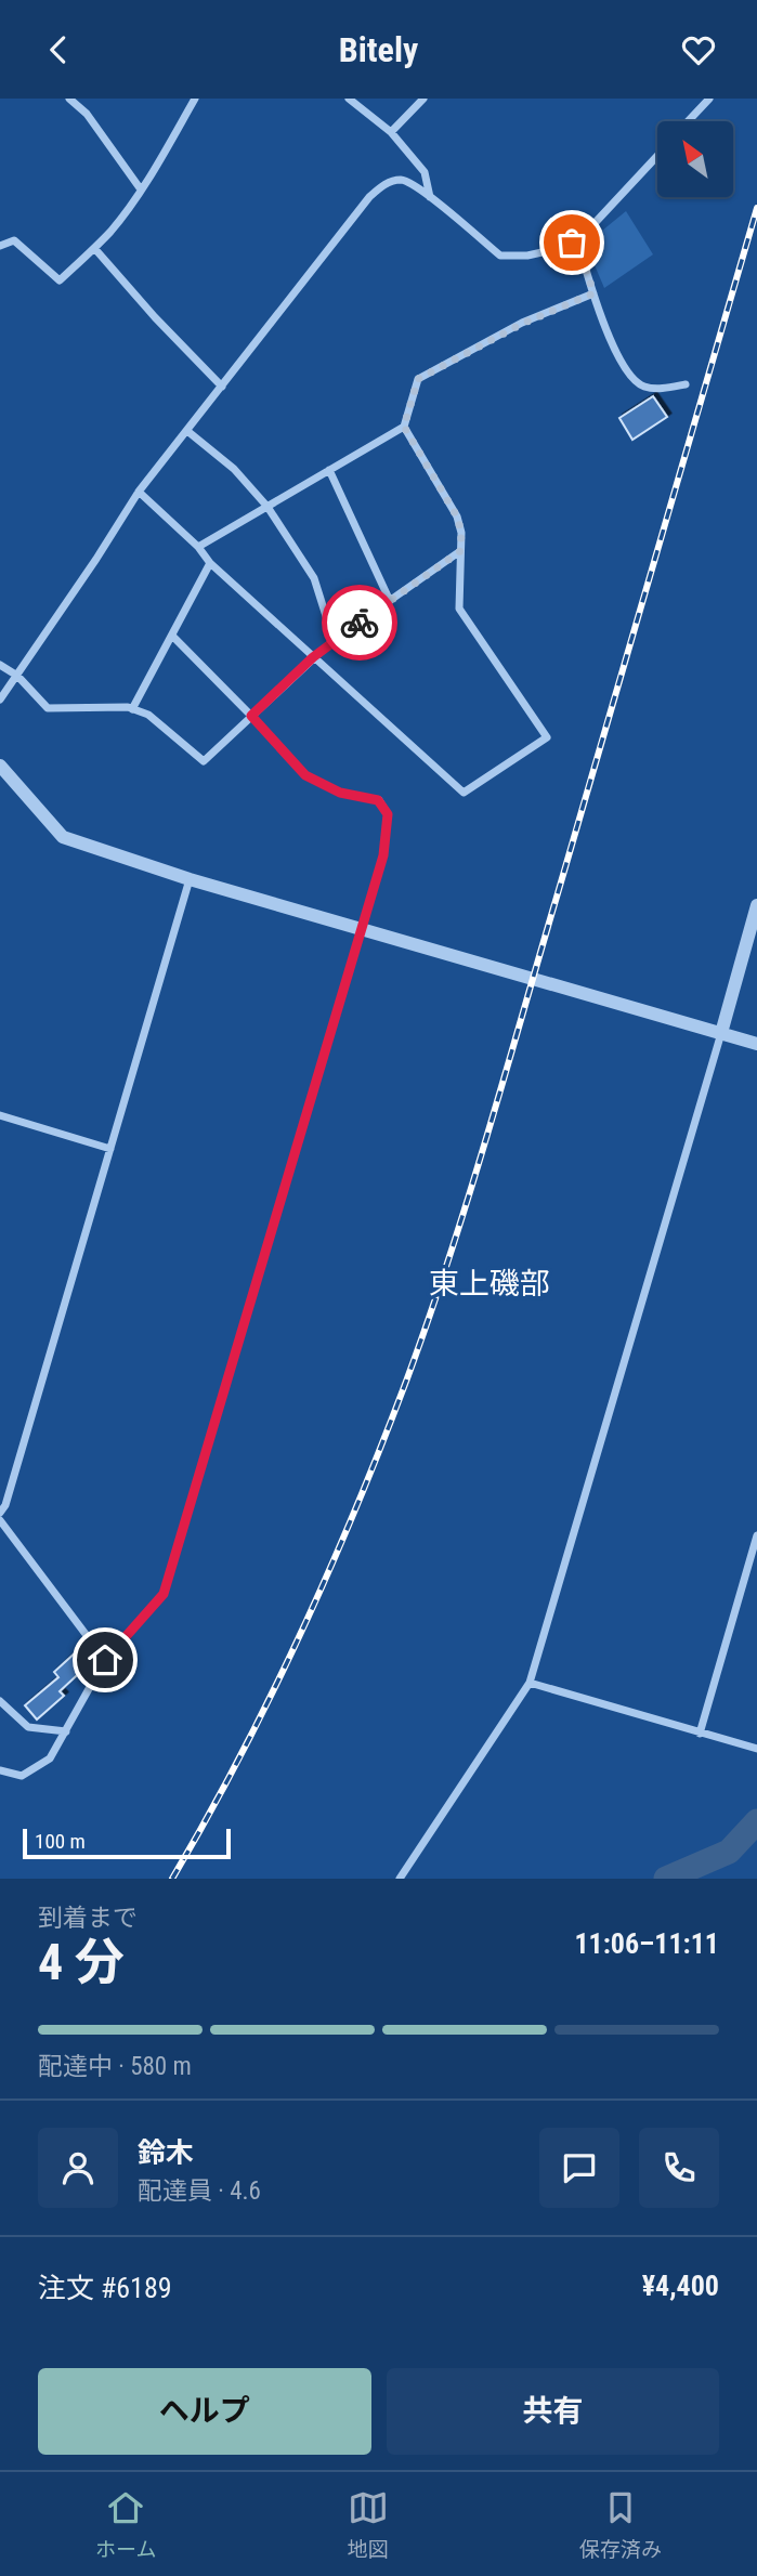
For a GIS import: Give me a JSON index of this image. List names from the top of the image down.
{
  "districts": ["東上磯部"],
  "scale_bar": "100 m",
  "north": "top left",
  "page": {
    "header": "Bitely",
    "scale": "100 m",
    "heading": ["4 分", "到着まで", "11:06–11:11"],
    "panel": [
      "鈴木",
      "配達員 · 4.6",
      "注文 #6189",
      "¥4,400"
    ],
    "bar": "配達中 · 580 m",
    "buttons": ["ヘルプ", "共有"],
    "tabs": ["ホーム", "地図", "保存済み"]
  }
}
